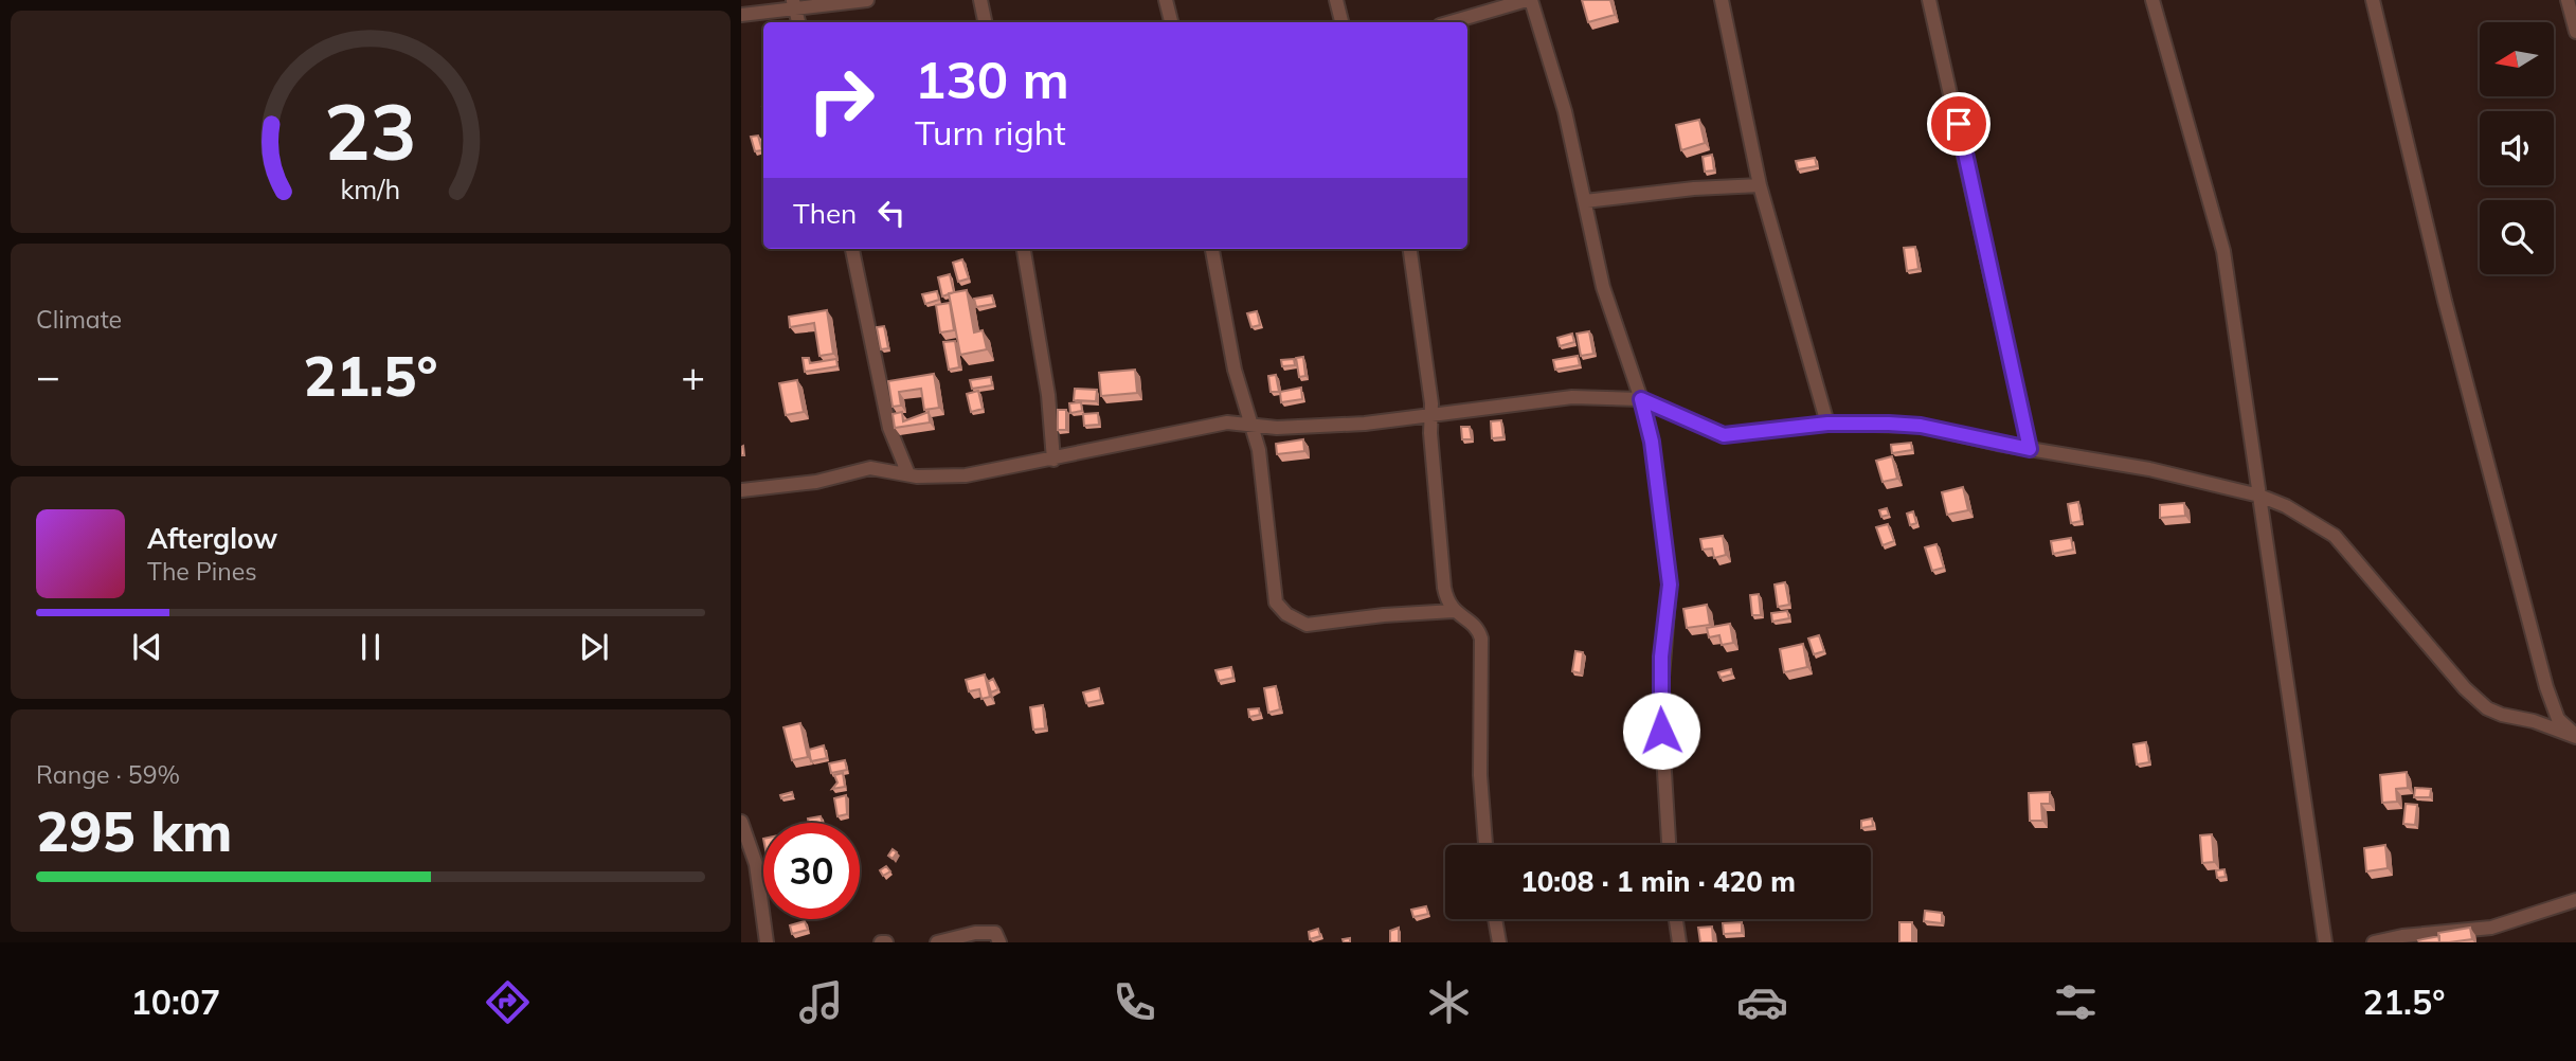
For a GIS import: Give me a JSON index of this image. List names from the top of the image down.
{
  "north": "left",
  "page": {
    "turn": ["130 m", "Turn right"],
    "then": "Then",
    "tile": [
      "Climate",
      ["Range · 59%", "295 km"]
    ],
    "heat": ["−", "21.5°", "+"],
    "song": ["Afterglow", "The Pines"],
    "limit": "30",
    "trip": "10:08 · 1 min · 420 m",
    "tabs": ["10:07", "21.5°"],
    "gauge": ["23", "km/h"]
  }
}
